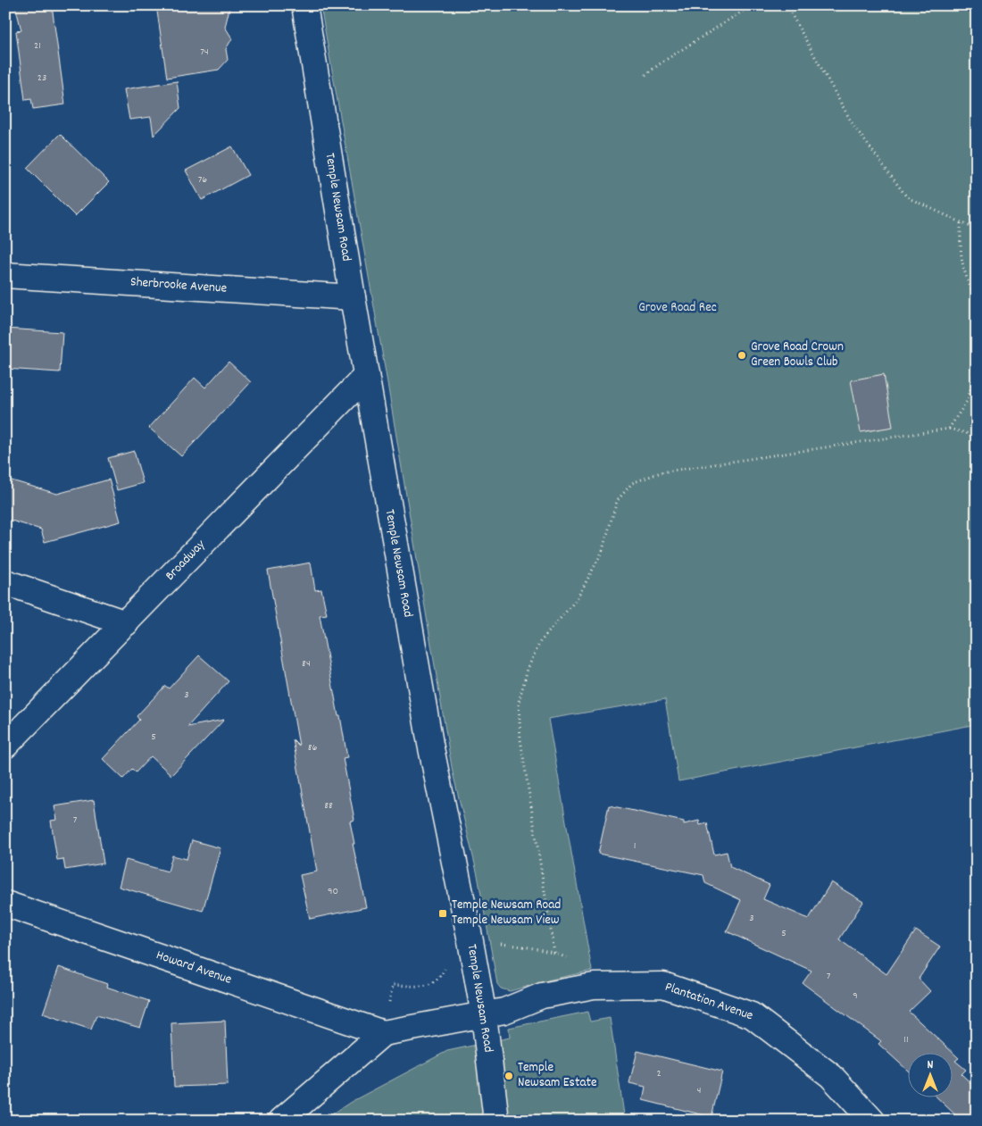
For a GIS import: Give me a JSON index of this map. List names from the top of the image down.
{
  "streets": {
    "street": [
      "Temple Newsam Road",
      "Sherbrooke Avenue",
      "Broadway",
      "Howard Avenue",
      "Plantation Avenue"
    ]
  },
  "crossings": [
    ["Temple Newsam Road", "Sherbrooke Avenue"],
    ["Temple Newsam Road", "Broadway"],
    ["Temple Newsam Road", "Plantation Avenue"],
    ["Howard Avenue", "Plantation Avenue"]
  ],
  "parks": ["Grove Road Rec"],
  "places": {
    "other": ["Grove Road Crown Green Bowls Club", "Temple Newsam Estate"],
    "transit": ["Temple Newsam Road Temple Newsam View"]
  },
  "house_numbers": [
    "21",
    "74",
    "23",
    "76",
    "84",
    "3",
    "5",
    "86",
    "88",
    "7",
    "1",
    "90",
    "3",
    "5",
    "7",
    "9",
    "11",
    "2",
    "4"
  ],
  "north": "top"
}
